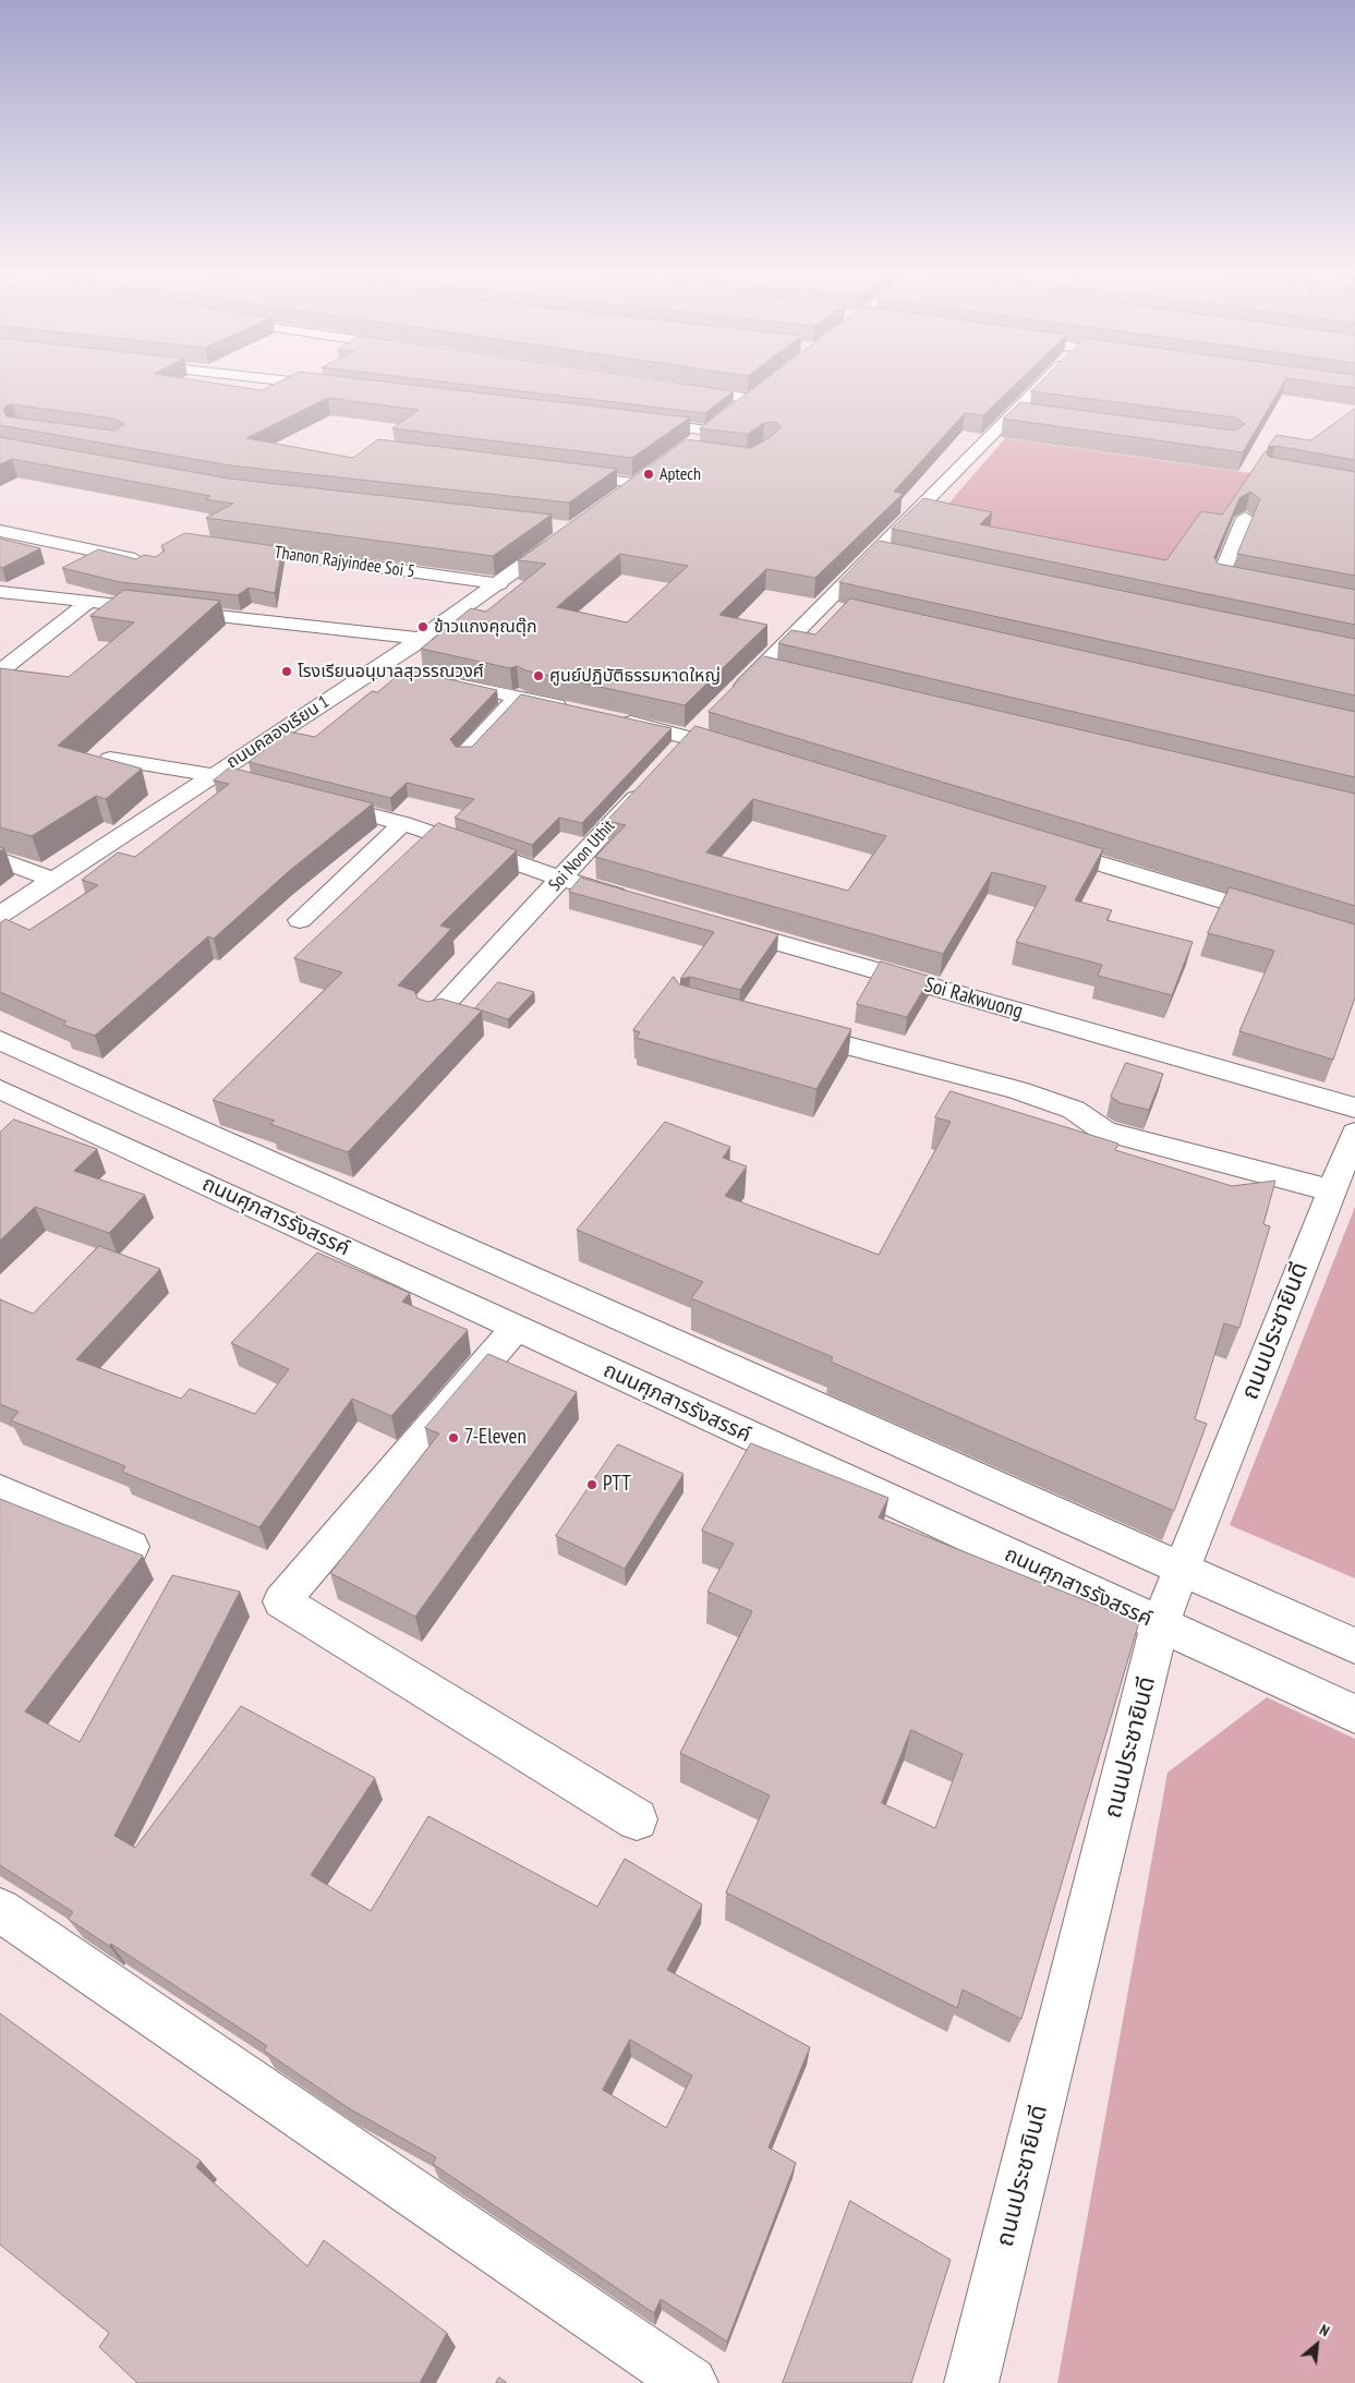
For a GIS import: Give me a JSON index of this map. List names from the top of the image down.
{
  "streets": {
    "street": [
      "Thanon Rajyindee Soi 5",
      "ถนนคลองเรียน 1",
      "Soi Noon Uthit",
      "Soi Rakwuong",
      "ถนนศุภสารรังสรรค์",
      "ถนนประชายินดี"
    ]
  },
  "crossings": [
    ["Thanon Rajyindee Soi 5", "ถนนคลองเรียน 1"],
    ["ถนนศุภสารรังสรรค์", "ถนนประชายินดี"]
  ],
  "places": [
    "Aptech",
    "ข้าวแกงคุณตุ๊ก",
    "โรงเรียนอนุบาลสุวรรณวงศ์",
    "ศูนย์ปฏิบัติธรรมหาดใหญ่",
    "7-Eleven",
    "PTT"
  ],
  "north": "top right"
}
